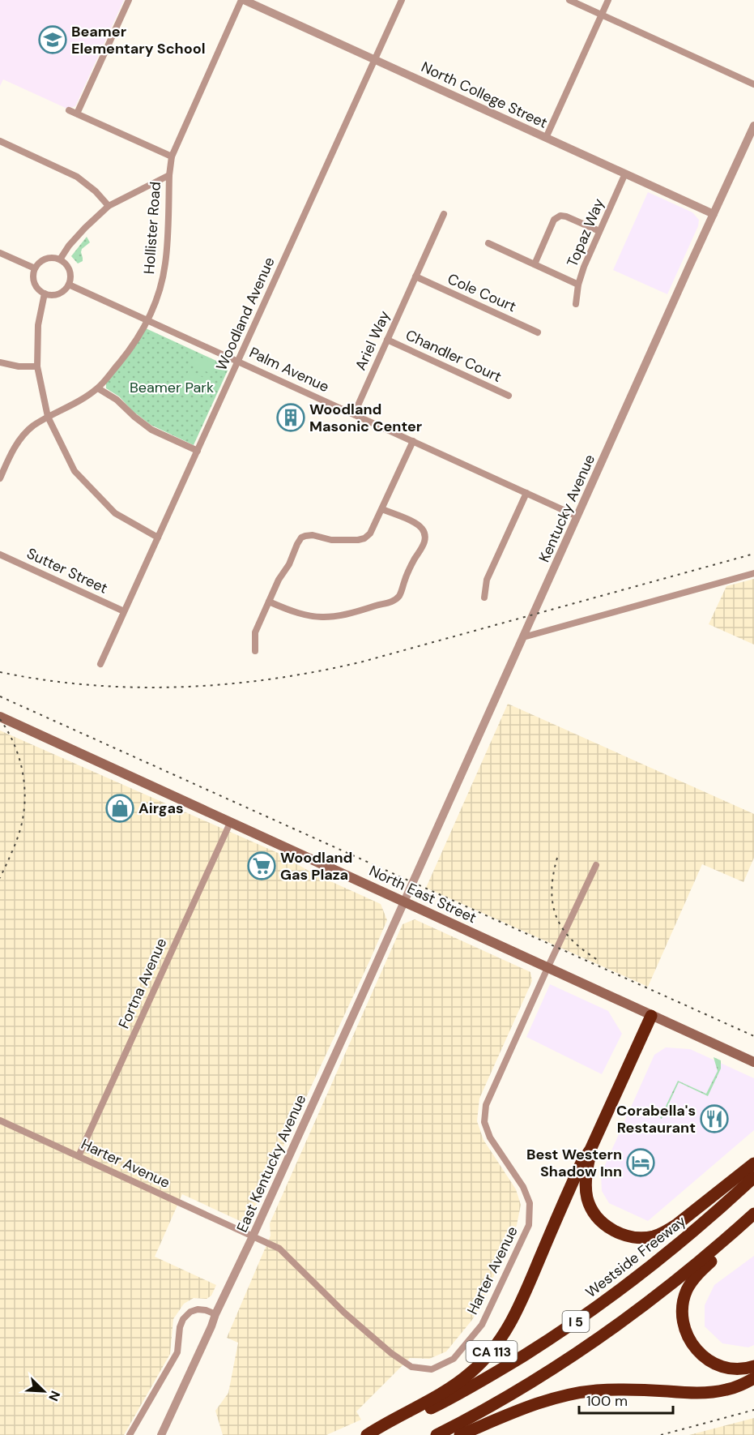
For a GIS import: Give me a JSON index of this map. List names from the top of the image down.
{
  "streets": {
    "highway": ["Westside Freeway", "I 5", "CA 113"],
    "main road": ["North East Street"],
    "street": [
      "North College Street",
      "Hollister Road",
      "Topaz Way",
      "Cole Court",
      "Woodland Avenue",
      "Ariel Way",
      "Chandler Court",
      "Palm Avenue",
      "Kentucky Avenue",
      "Sutter Street",
      "Fortna Avenue",
      "Harter Avenue",
      "East Kentucky Avenue"
    ]
  },
  "crossings": [
    ["North College Street", "Hollister Road"],
    ["North College Street", "Topaz Way"],
    ["North College Street", "Woodland Avenue"],
    ["North College Street", "Kentucky Avenue"],
    ["Hollister Road", "Palm Avenue"],
    ["Cole Court", "Ariel Way"],
    ["Woodland Avenue", "Palm Avenue"],
    ["Woodland Avenue", "Sutter Street"],
    ["Ariel Way", "Chandler Court"],
    ["Ariel Way", "Palm Avenue"],
    ["Palm Avenue", "Kentucky Avenue"],
    ["Kentucky Avenue", "North East Street"],
    ["Kentucky Avenue", "East Kentucky Avenue"],
    ["North East Street", "Fortna Avenue"],
    ["North East Street", "Harter Avenue"],
    ["North East Street", "East Kentucky Avenue"],
    ["North East Street", "CA 113"],
    ["Fortna Avenue", "Harter Avenue"],
    ["Harter Avenue", "East Kentucky Avenue"]
  ],
  "parks": ["Beamer Park"],
  "places": {
    "school or university": ["Beamer Elementary School"],
    "building": ["Woodland Masonic Center"],
    "shop": ["Airgas"],
    "supermarket": ["Woodland Gas Plaza"],
    "restaurant": ["Corabella's Restaurant"],
    "hotel": ["Best Western Shadow Inn"]
  },
  "scale_bar": "100 m",
  "north": "bottom right"
}
